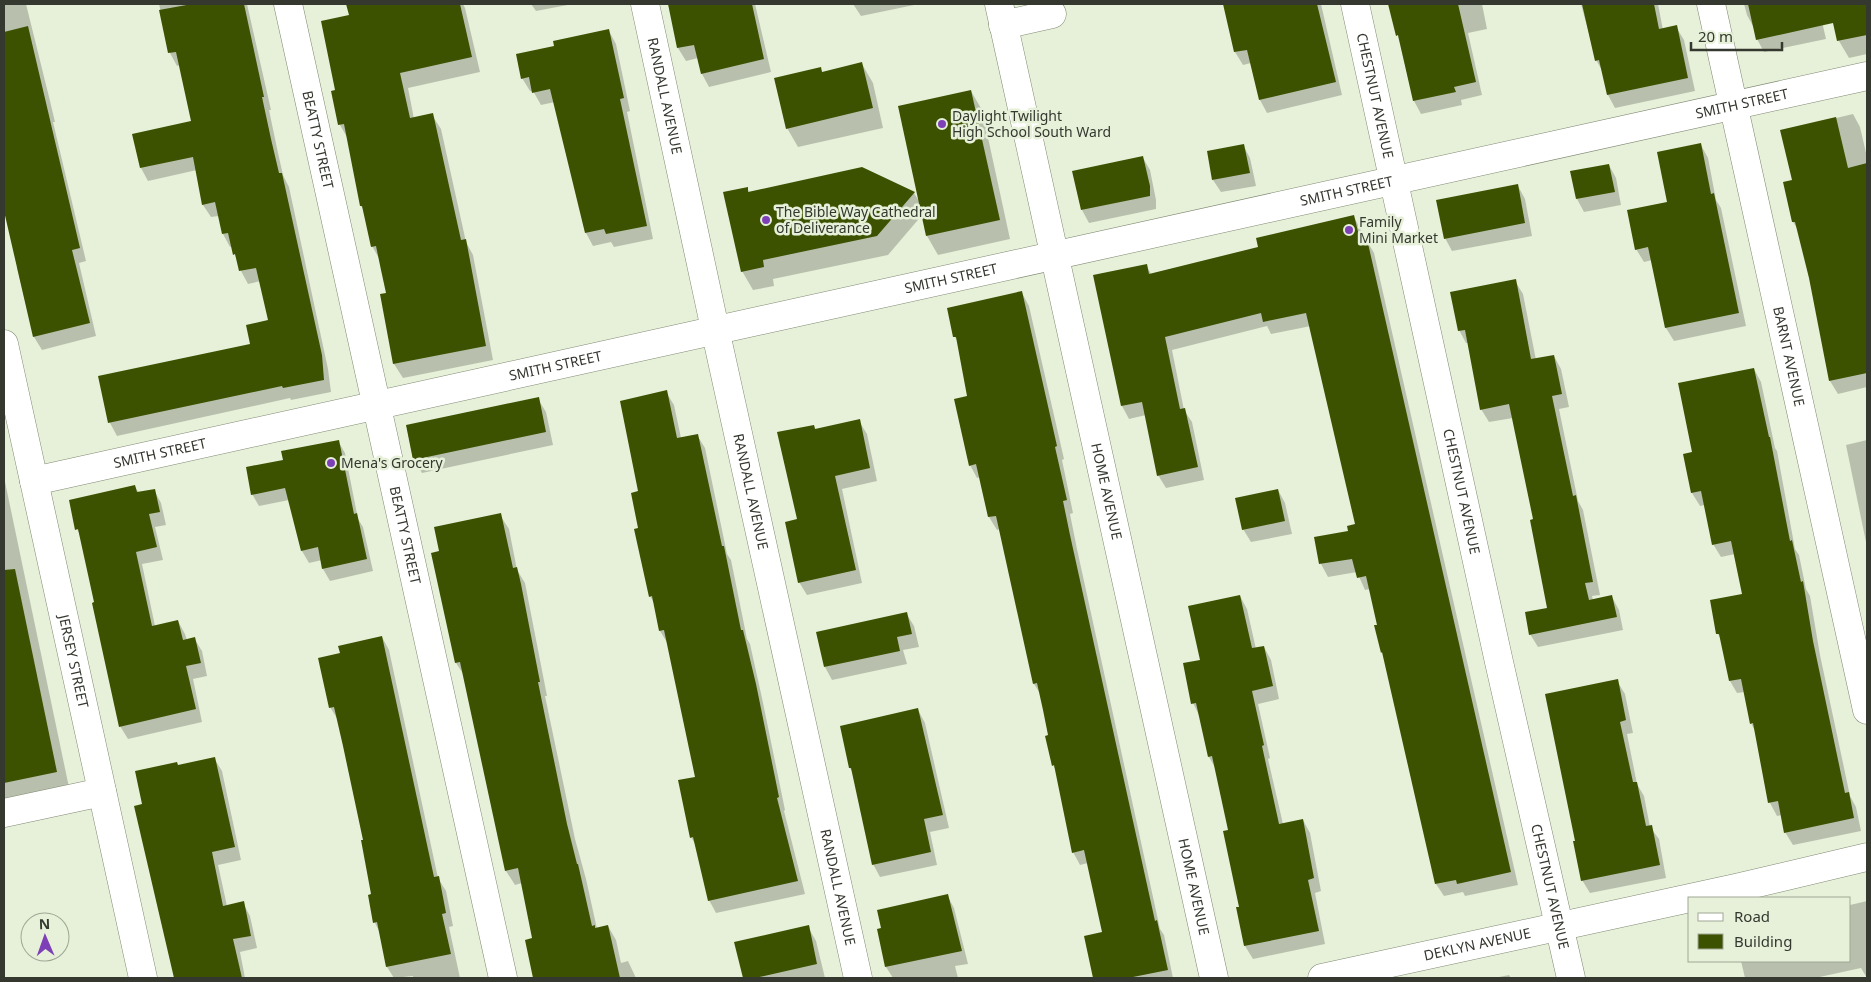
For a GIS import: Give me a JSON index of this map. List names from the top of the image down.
{
  "streets": {
    "street": [
      "RANDALL AVENUE",
      "CHESTNUT AVENUE",
      "SMITH STREET",
      "BEATTY STREET",
      "BARNT AVENUE",
      "HOME AVENUE",
      "JERSEY STREET",
      "DEKLYN AVENUE"
    ]
  },
  "crossings": [
    ["RANDALL AVENUE", "SMITH STREET"],
    ["CHESTNUT AVENUE", "SMITH STREET"],
    ["CHESTNUT AVENUE", "DEKLYN AVENUE"],
    ["SMITH STREET", "BEATTY STREET"],
    ["SMITH STREET", "BARNT AVENUE"],
    ["SMITH STREET", "HOME AVENUE"],
    ["SMITH STREET", "JERSEY STREET"]
  ],
  "places": [
    "Daylight Twilight High School South Ward",
    "The Bible Way Cathedral of Deliverance",
    "Family Mini Market",
    "Mena's Grocery"
  ],
  "legend": ["Road", "Building"],
  "scale_bar": "20 m",
  "north": "top"
}
